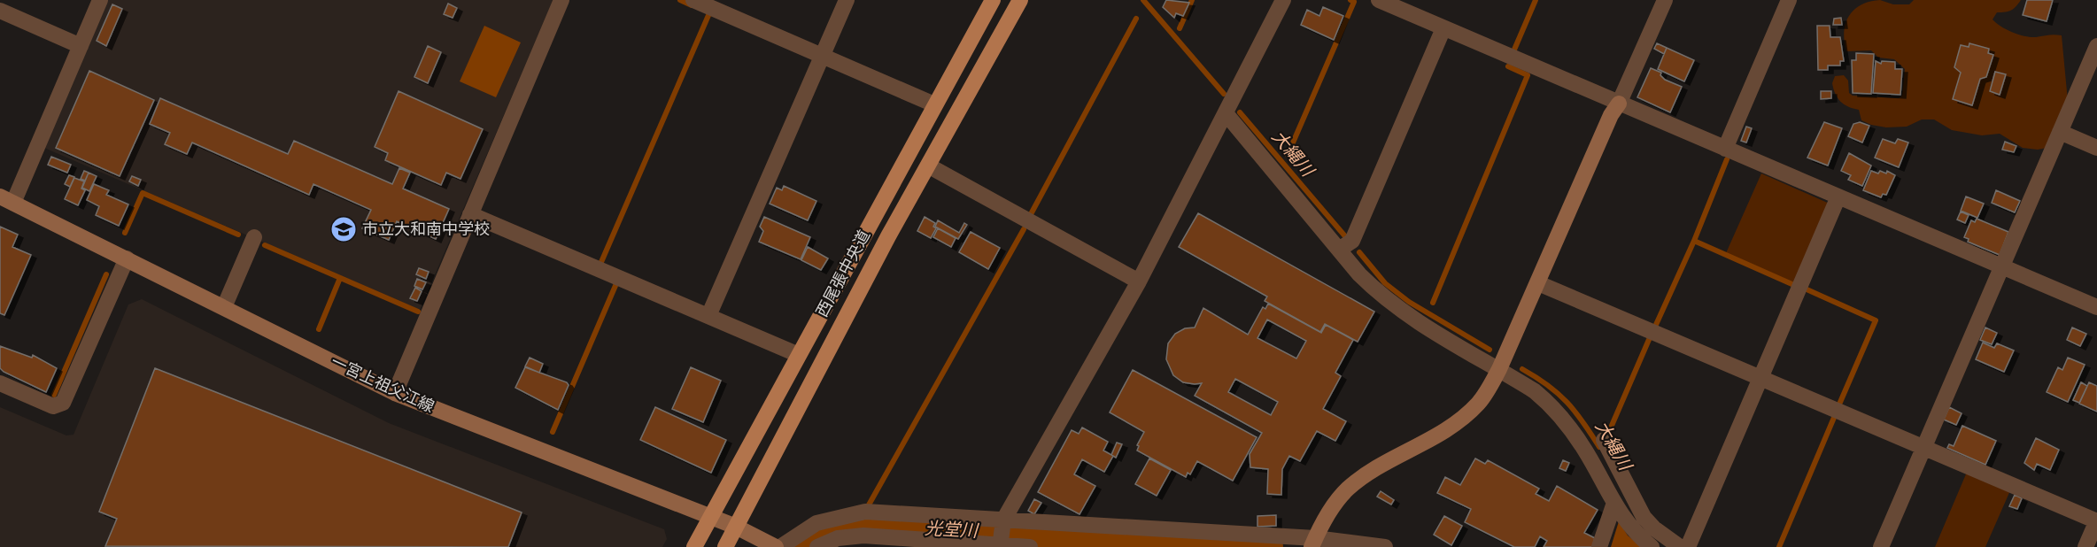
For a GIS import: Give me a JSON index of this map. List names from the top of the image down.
{
  "streets": {
    "main road": ["西尾張中央道", "一宮上祖父江線"]
  },
  "crossings": [
    ["西尾張中央道", "一宮上祖父江線"]
  ],
  "water": ["大縄川", "光堂川"],
  "places": {
    "school or university": ["市立大和南中学校"]
  }
}
